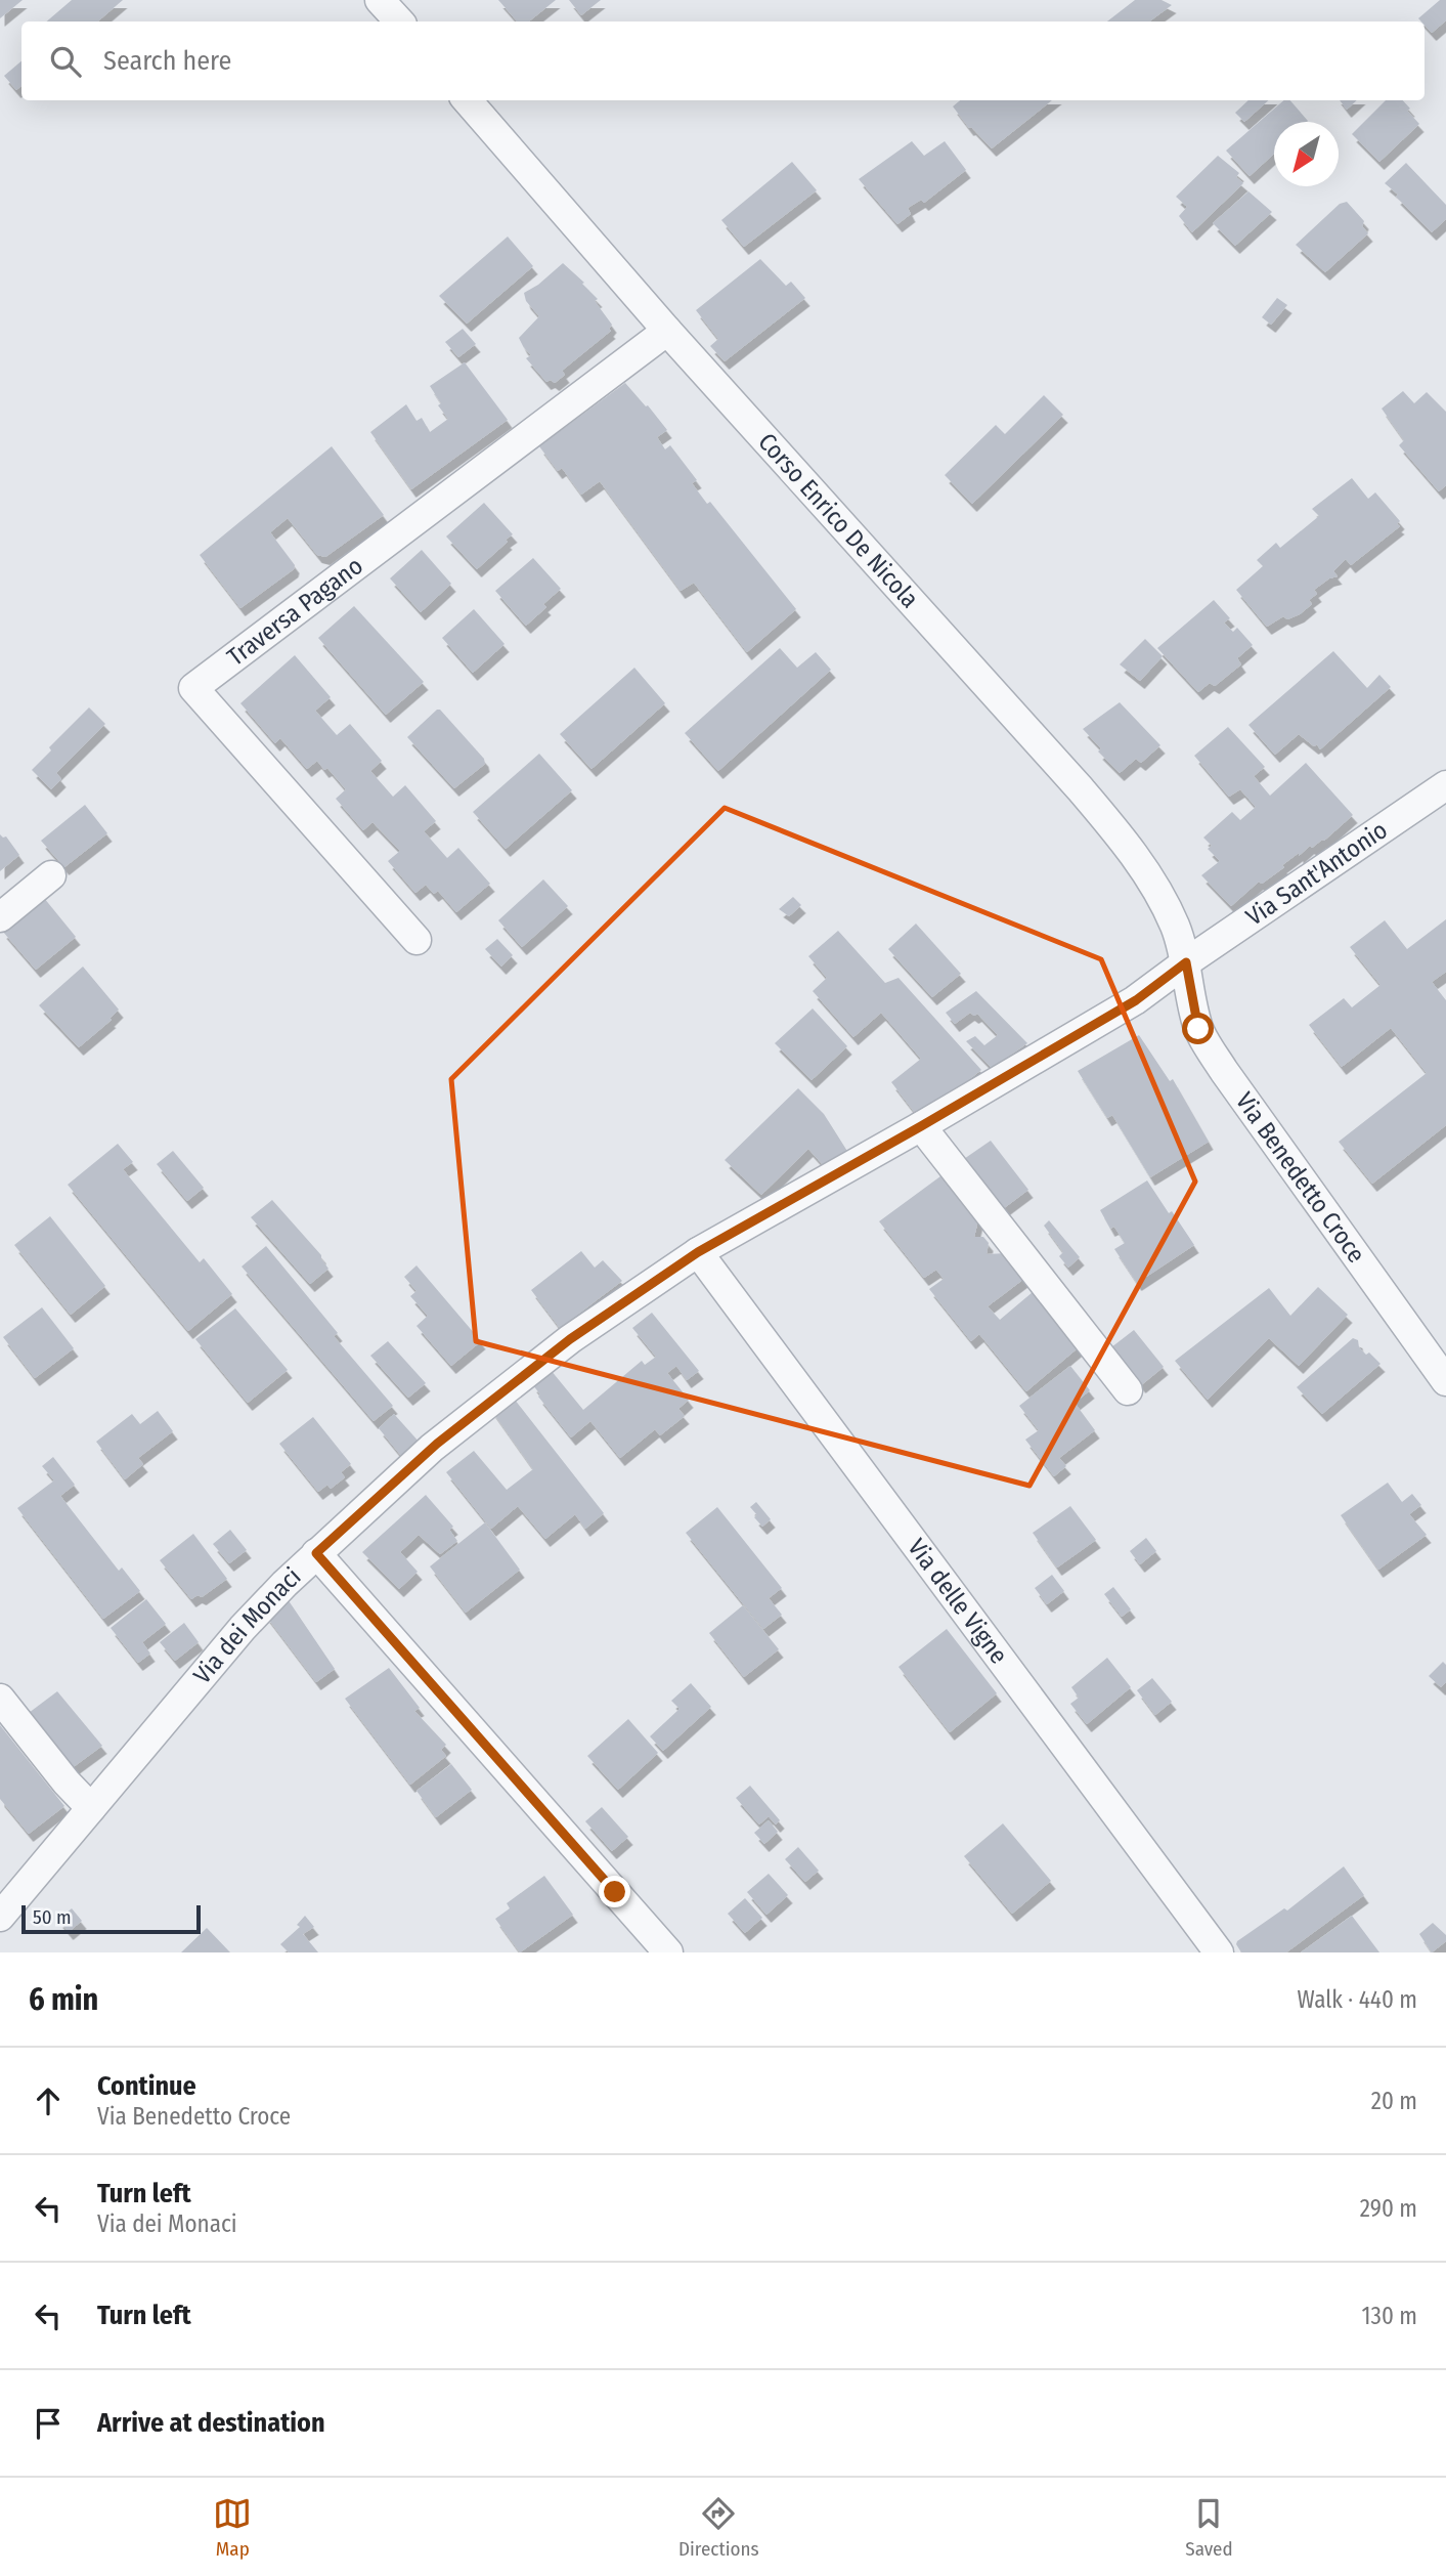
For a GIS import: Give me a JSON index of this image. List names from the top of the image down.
{
  "streets": {
    "street": [
      "Corso Enrico De Nicola",
      "Traversa Pagano",
      "Via Sant'Antonio",
      "Via Benedetto Croce",
      "Via delle Vigne",
      "Via dei Monaci"
    ]
  },
  "crossings": [
    ["Corso Enrico De Nicola", "Traversa Pagano"],
    ["Corso Enrico De Nicola", "Via Sant'Antonio"],
    ["Corso Enrico De Nicola", "Via Benedetto Croce"],
    ["Corso Enrico De Nicola", "Via dei Monaci"],
    ["Via Sant'Antonio", "Via Benedetto Croce"],
    ["Via Sant'Antonio", "Via dei Monaci"],
    ["Via Benedetto Croce", "Via dei Monaci"],
    ["Via delle Vigne", "Via dei Monaci"]
  ],
  "scale_bar": "50 m",
  "north": "bottom left",
  "page": {
    "search": "Search here",
    "scale": "50 m",
    "heading": ["6 min", "Walk · 440 m"],
    "list": [
      ["Continue", "Via Benedetto Croce", "20 m"],
      ["Turn left", "Via dei Monaci", "290 m"],
      ["Turn left", "130 m"],
      "Arrive at destination"
    ],
    "nav": ["Map", "Directions", "Saved"]
  }
}
